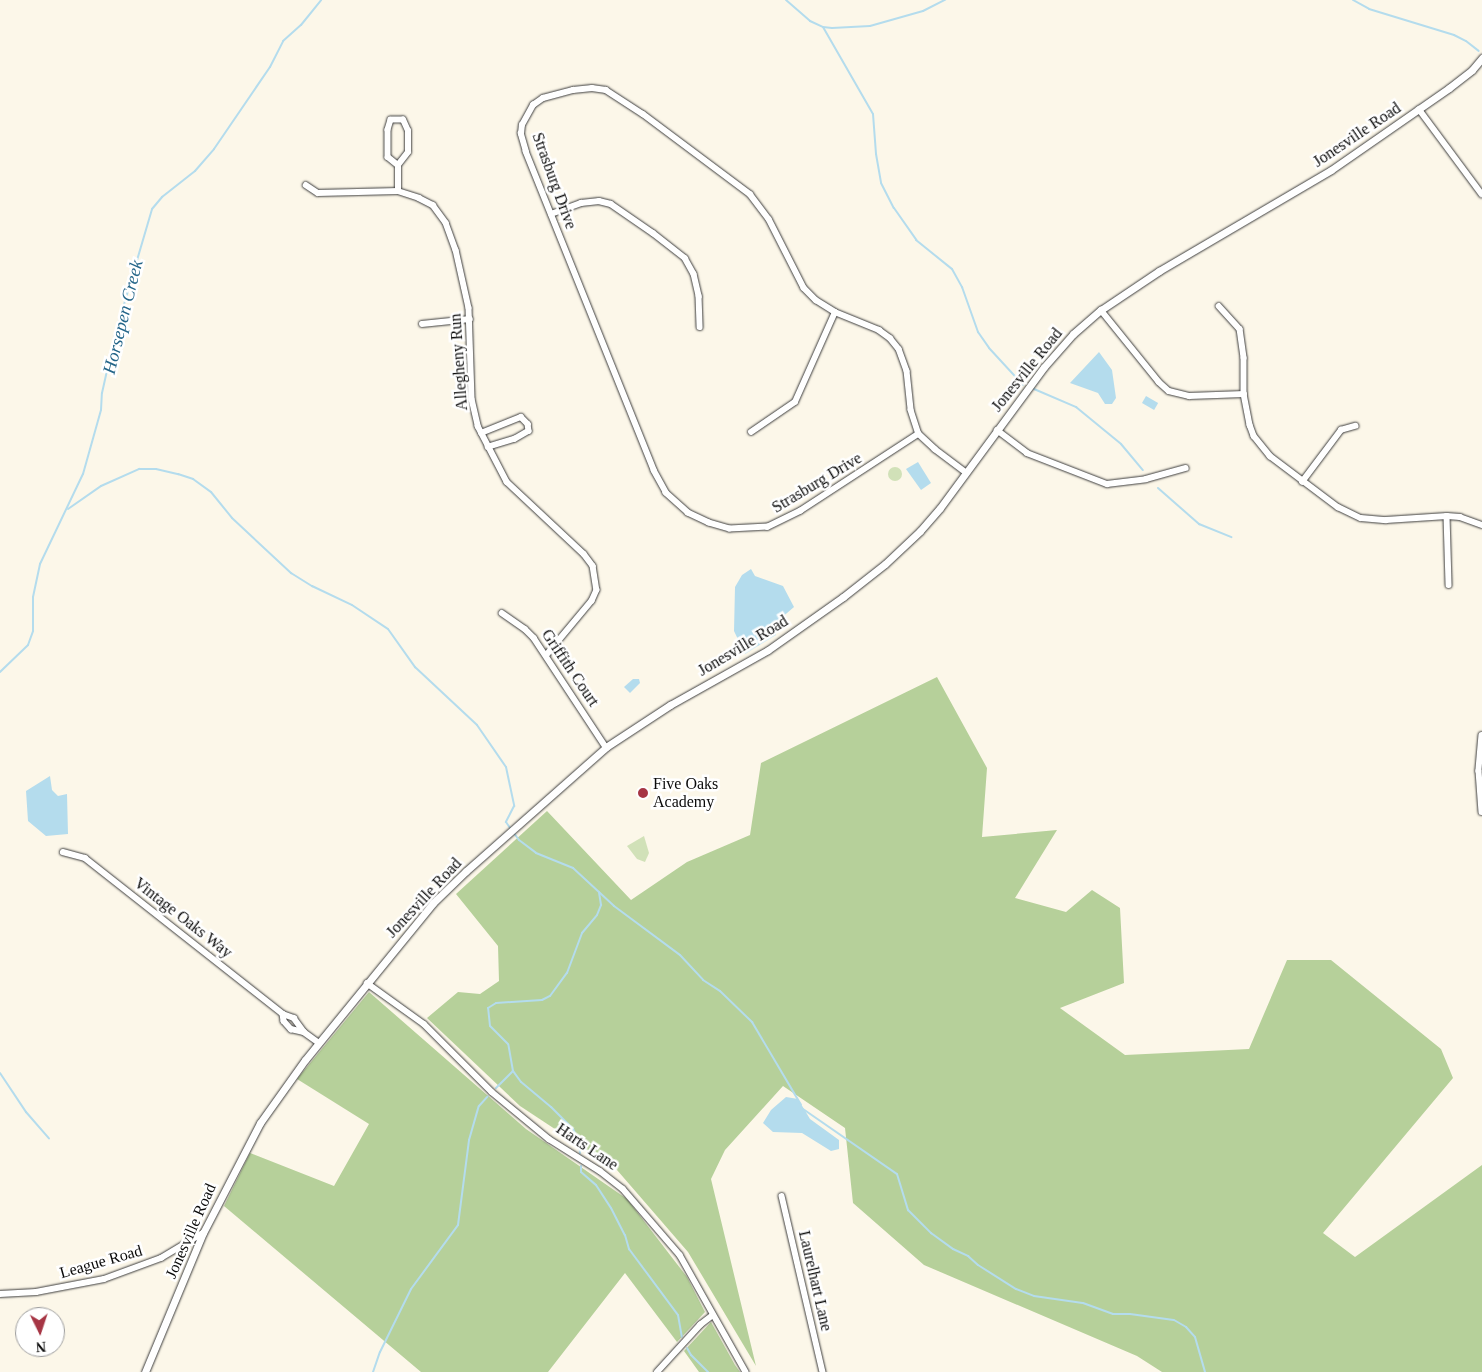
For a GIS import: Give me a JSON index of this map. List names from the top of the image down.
{
  "streets": {
    "street": [
      "Jonesville Road",
      "Strasburg Drive",
      "Allegheny Run",
      "Griffith Court",
      "Vintage Oaks Way",
      "Harts Lane",
      "League Road",
      "Laurelhart Lane"
    ]
  },
  "crossings": [
    ["Jonesville Road", "Strasburg Drive"],
    ["Jonesville Road", "Griffith Court"],
    ["Jonesville Road", "Vintage Oaks Way"],
    ["Jonesville Road", "Harts Lane"],
    ["Jonesville Road", "League Road"],
    ["Allegheny Run", "Griffith Court"]
  ],
  "water": ["Horsepen Creek"],
  "places": ["Five Oaks Academy"],
  "north": "bottom"
}
